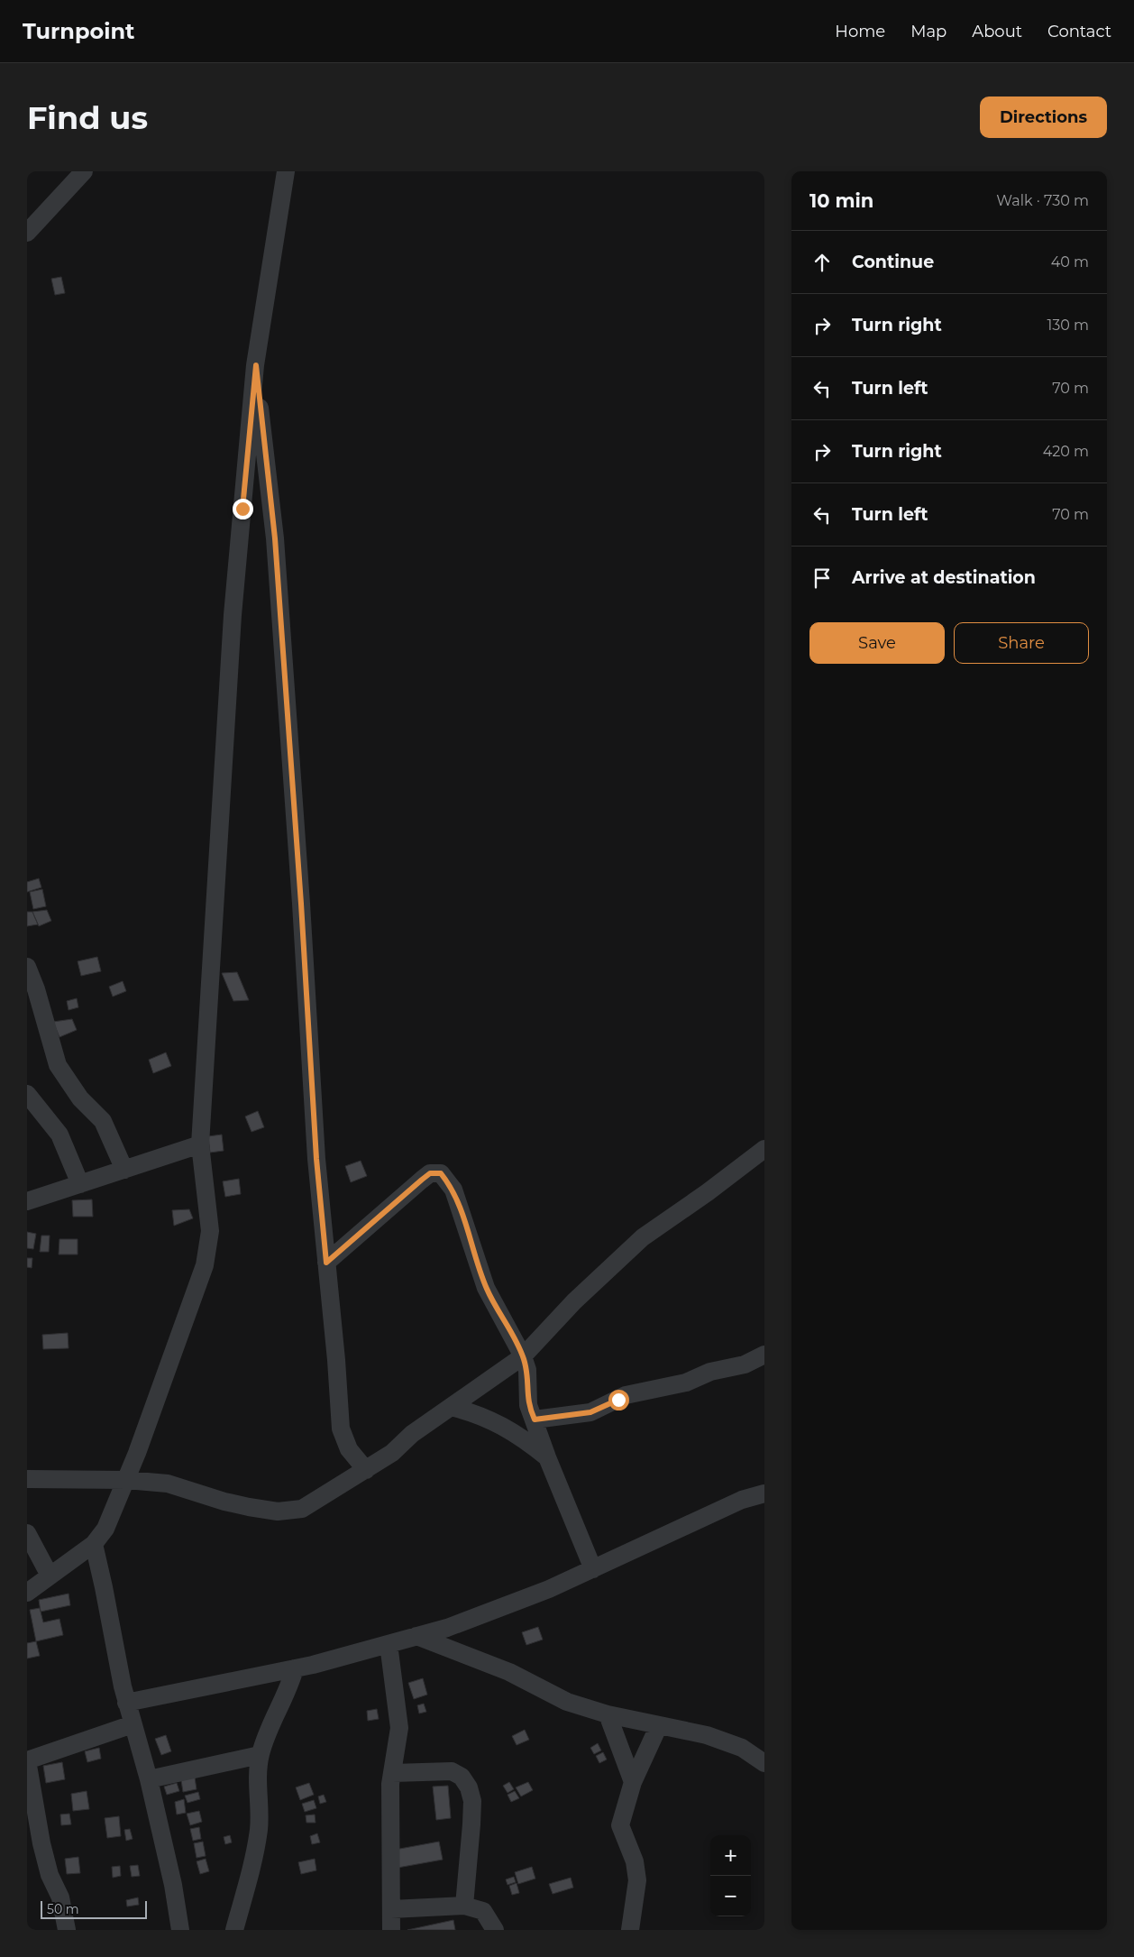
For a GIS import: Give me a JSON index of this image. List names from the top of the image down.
{
  "scale_bar": "50 m",
  "page": {
    "header": "Turnpoint",
    "nav": [
      "Home",
      "Map",
      "About",
      "Contact"
    ],
    "buttons": [
      "Directions",
      ["Save", "Share"]
    ],
    "title": "Find us",
    "heading": ["10 min", "Walk · 730 m"],
    "list": [
      ["Continue", "40 m"],
      ["Turn right", "130 m"],
      ["Turn left", "70 m"],
      ["Turn right", "420 m"],
      ["Turn left", "70 m"],
      "Arrive at destination"
    ],
    "map_buttons": ["+", "−"],
    "scale": "50 m"
  }
}
